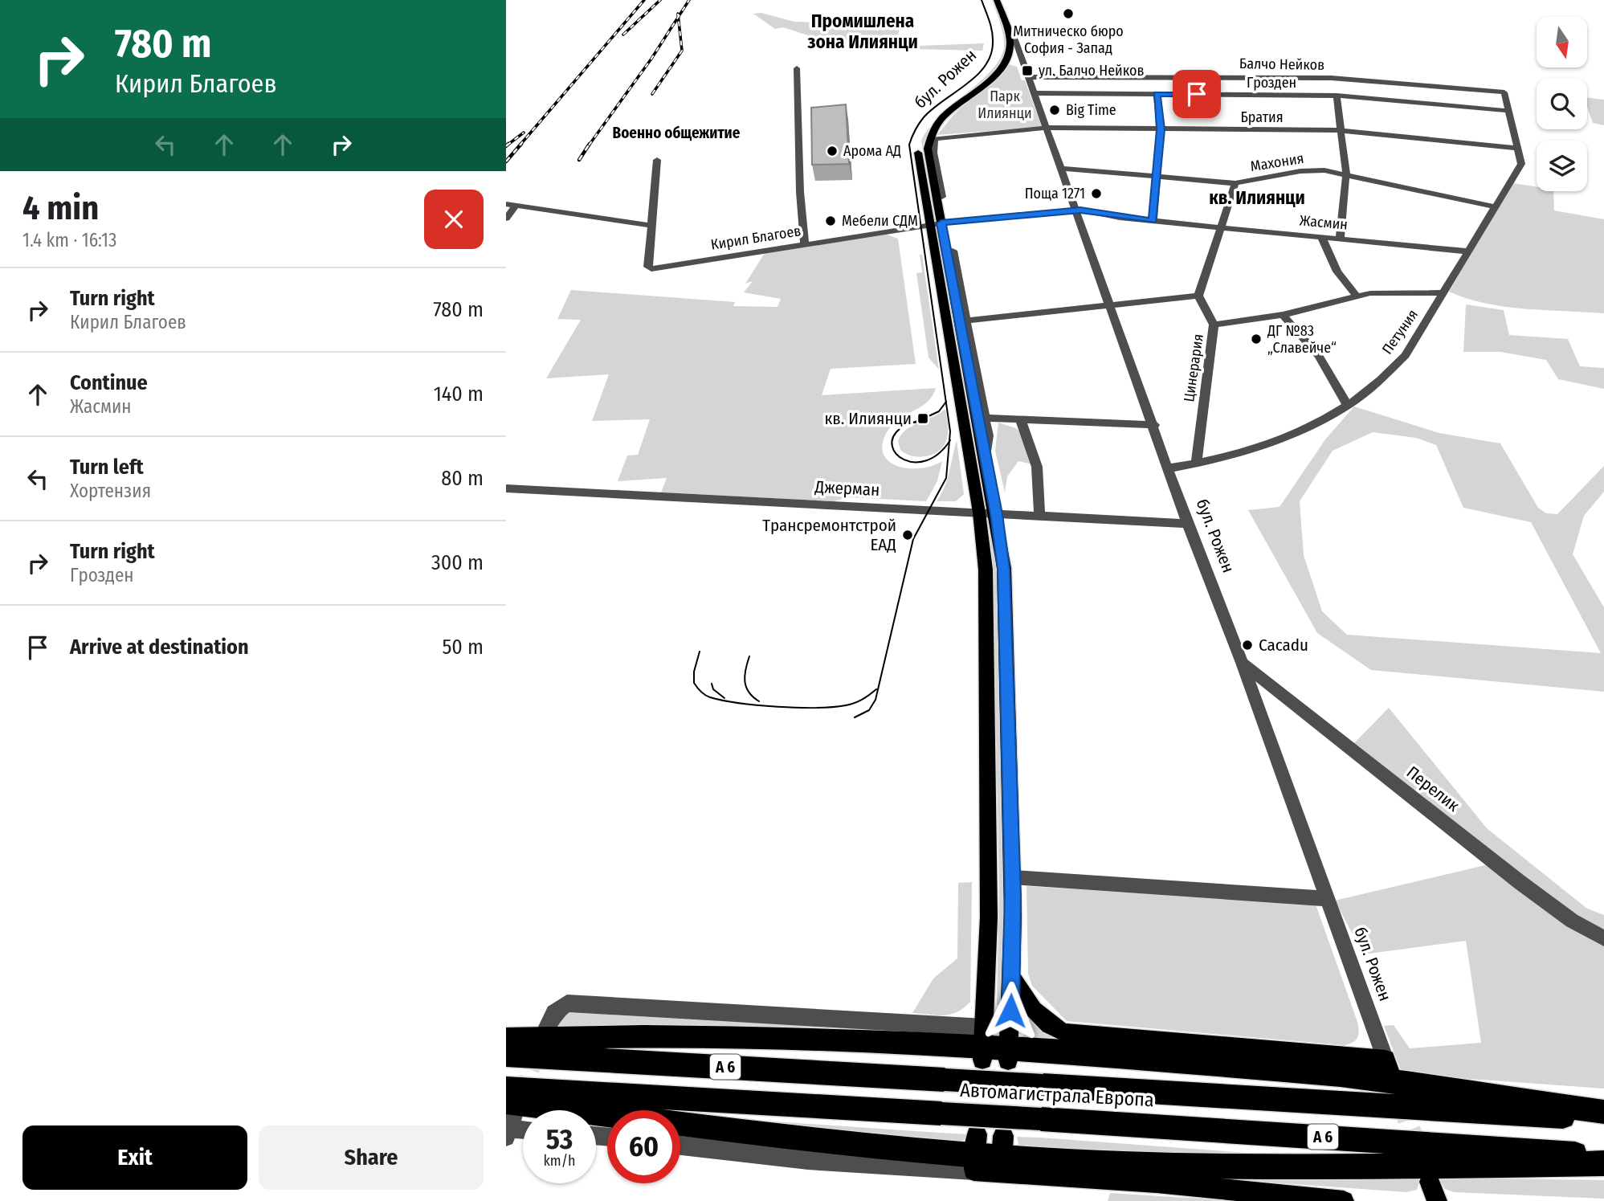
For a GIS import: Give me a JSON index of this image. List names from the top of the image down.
{
  "streets": {
    "highway": ["A 6", "Автомагистрала Европа"],
    "main road": ["бул. Рожен"],
    "street": [
      "Балчо Нейков",
      "Грозден",
      "Братия",
      "Махония",
      "Жасмин",
      "Кирил Благоев",
      "Петуния",
      "Цинерария",
      "Джерман",
      "Перелик"
    ]
  },
  "crossings": [
    ["Балчо Нейков", "бул. Рожен"],
    ["Балчо Нейков", "Петуния"],
    ["бул. Рожен", "Грозден"],
    ["бул. Рожен", "Братия"],
    ["бул. Рожен", "Махония"],
    ["бул. Рожен", "Жасмин"],
    ["бул. Рожен", "Кирил Благоев"],
    ["бул. Рожен", "Петуния"],
    ["бул. Рожен", "Джерман"],
    ["бул. Рожен", "Перелик"],
    ["Грозден", "Петуния"],
    ["Братия", "Петуния"],
    ["Махония", "Петуния"],
    ["Жасмин", "Кирил Благоев"],
    ["Жасмин", "Петуния"],
    ["Петуния", "Цинерария"]
  ],
  "districts": ["Промишлена зона Илиянци", "Военно общежитие", "кв. Илиянци"],
  "parks": ["Парк Илиянци"],
  "places": {
    "other": [
      "Митническо бюро София - Запад",
      "Big Time",
      "Арома АД",
      "Поща 1271",
      "Мебели СДМ",
      "ДГ №83 „Славейче“",
      "Трансремонтстрой ЕАД",
      "Cacadu"
    ],
    "transit": ["ул. Балчо Нейков", "кв. Илиянци"]
  },
  "north": "bottom",
  "page": {
    "turn": ["780 m", "Кирил Благоев"],
    "heading": ["4 min", "1.4 km · 16:13"],
    "list": [
      {
        "name": "Turn right",
        "note": "Кирил Благоев",
        "value": "780 m"
      },
      {
        "name": "Continue",
        "note": "Жасмин",
        "value": "140 m"
      },
      {
        "name": "Turn left",
        "note": "Хортензия",
        "value": "80 m"
      },
      {
        "name": "Turn right",
        "note": "Грозден",
        "value": "300 m"
      },
      {
        "name": "Arrive at destination",
        "value": "50 m"
      }
    ],
    "speed": "53 km/h",
    "limit": "60",
    "buttons": ["Exit", "Share"]
  }
}
